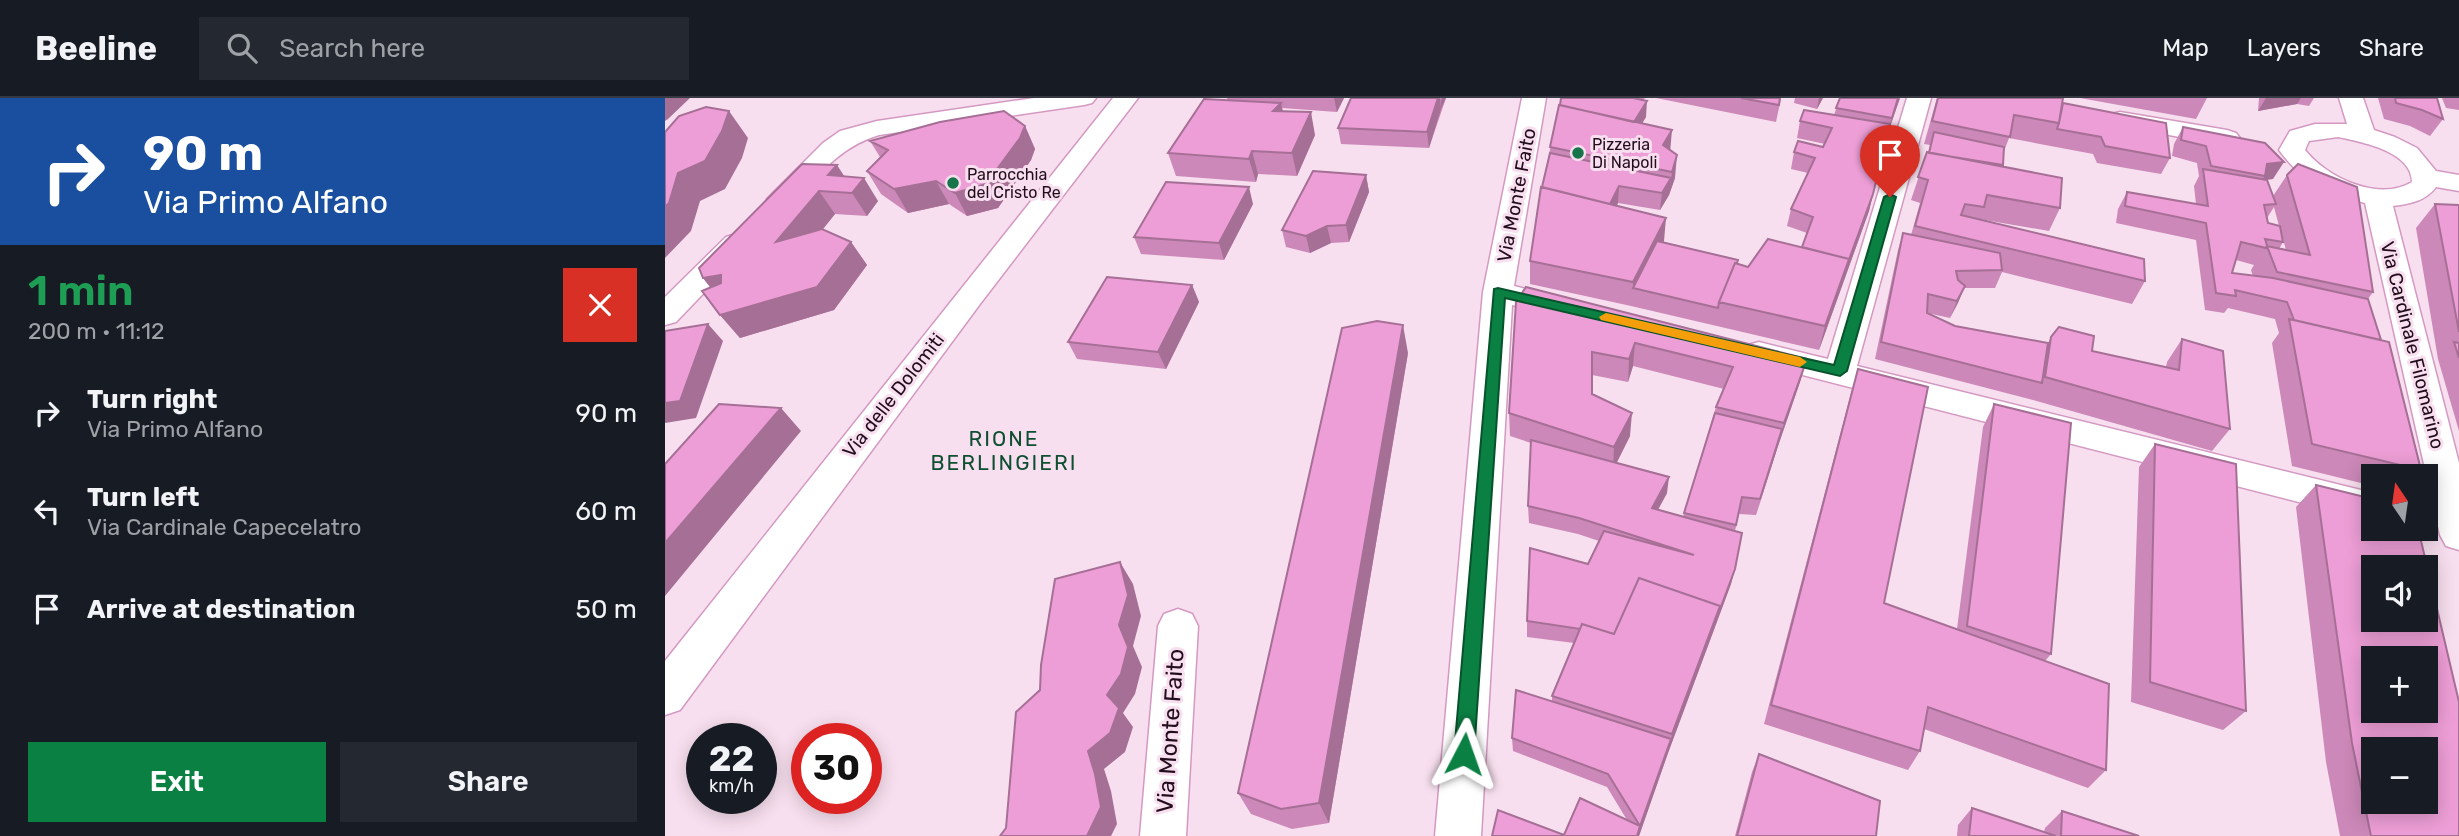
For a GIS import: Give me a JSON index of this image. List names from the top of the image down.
{
  "streets": {
    "street": ["Via Monte Faito", "Via Cardinale Filomarino", "Via delle Dolomiti"]
  },
  "districts": ["RIONE BERLINGIERI"],
  "places": ["Pizzeria Di Napoli", "Parrocchia del Cristo Re"],
  "north": "top",
  "page": {
    "header": "Beeline",
    "search": "Search here",
    "nav": ["Map", "Layers", "Share"],
    "turn": ["90 m", "Via Primo Alfano"],
    "heading": ["1 min", "200 m · 11:12"],
    "list": [
      {
        "name": "Turn right",
        "note": "Via Primo Alfano",
        "value": "90 m"
      },
      {
        "name": "Turn left",
        "note": "Via Cardinale Capecelatro",
        "value": "60 m"
      },
      {
        "name": "Arrive at destination",
        "value": "50 m"
      }
    ],
    "map_buttons": ["+", "−"],
    "speed": "22 km/h",
    "limit": "30",
    "buttons": ["Exit", "Share"]
  }
}
